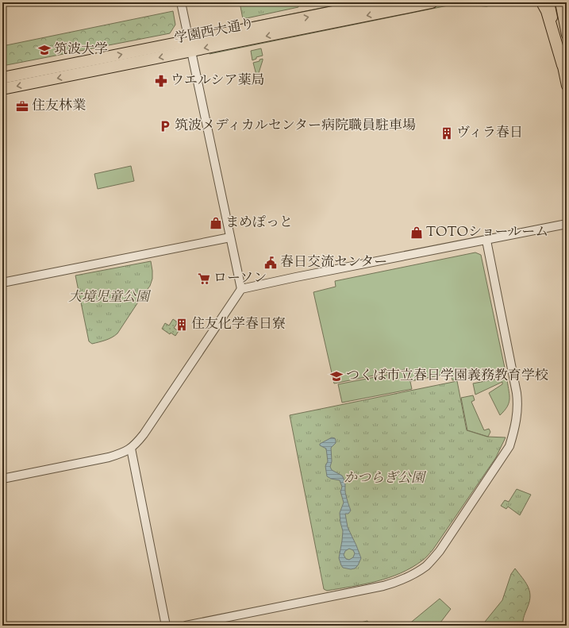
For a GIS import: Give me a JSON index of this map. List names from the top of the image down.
{
  "streets": {
    "highway": ["学園西大通り"]
  },
  "parks": ["大境児童公園", "かつらぎ公園"],
  "places": {
    "school or university": ["筑波大学", "つくば市立春日学園義務教育学校"],
    "pharmacy": ["ウエルシア薬局"],
    "office": ["住友林業"],
    "parking": ["筑波メディカルセンター病院職員駐車場"],
    "building": ["ヴィラ春日", "住友化学春日寮"],
    "shop": ["まめぽっと", "TOTOショールーム"],
    "public building": ["春日交流センター"],
    "supermarket": ["ローソン"]
  }
}
